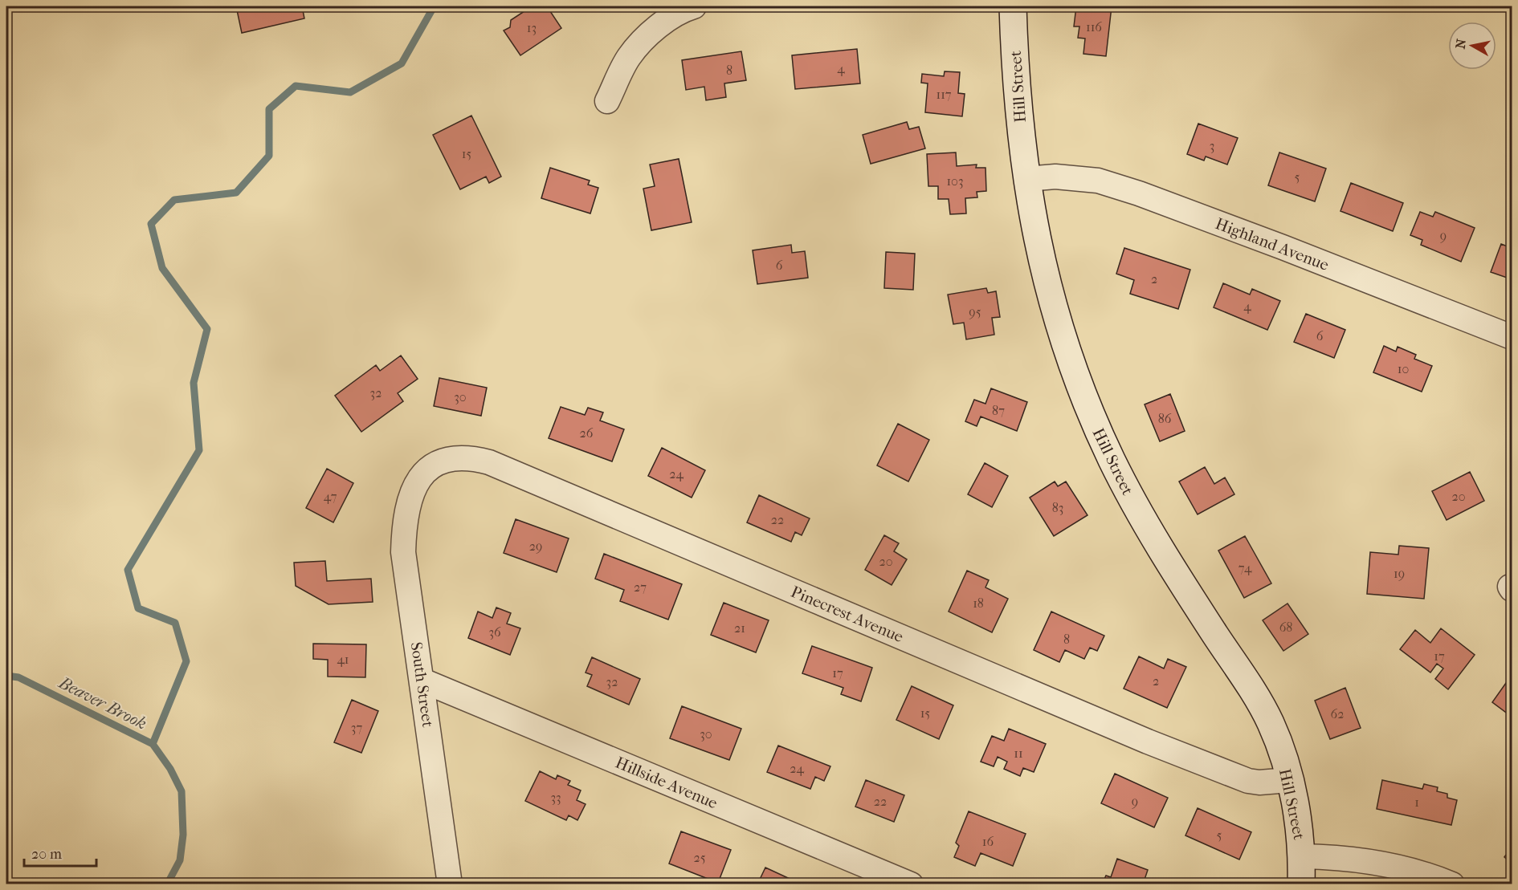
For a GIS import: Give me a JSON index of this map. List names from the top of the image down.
{
  "streets": {
    "main road": ["Hill Street"],
    "street": [
      "Highland Avenue",
      "Pinecrest Avenue",
      "South Street",
      "Hillside Avenue"
    ]
  },
  "crossings": [
    ["Hill Street", "Highland Avenue"],
    ["Hill Street", "Pinecrest Avenue"],
    ["Pinecrest Avenue", "South Street"],
    ["South Street", "Hillside Avenue"]
  ],
  "water": ["Beaver Brook"],
  "house_numbers": [
    "116",
    "13",
    "4",
    "8",
    "117",
    "3",
    "15",
    "5",
    "103",
    "9",
    "6",
    "2",
    "4",
    "95",
    "6",
    "10",
    "32",
    "30",
    "87",
    "86",
    "26",
    "24",
    "47",
    "20",
    "83",
    "22",
    "29",
    "20",
    "74",
    "19",
    "27",
    "18",
    "68",
    "21",
    "36",
    "8",
    "17",
    "41",
    "17",
    "2",
    "32",
    "15",
    "62",
    "37",
    "30",
    "11",
    "24",
    "33",
    "22",
    "9",
    "1",
    "5",
    "16",
    "25"
  ],
  "scale_bar": "20 m",
  "north": "left"
}
